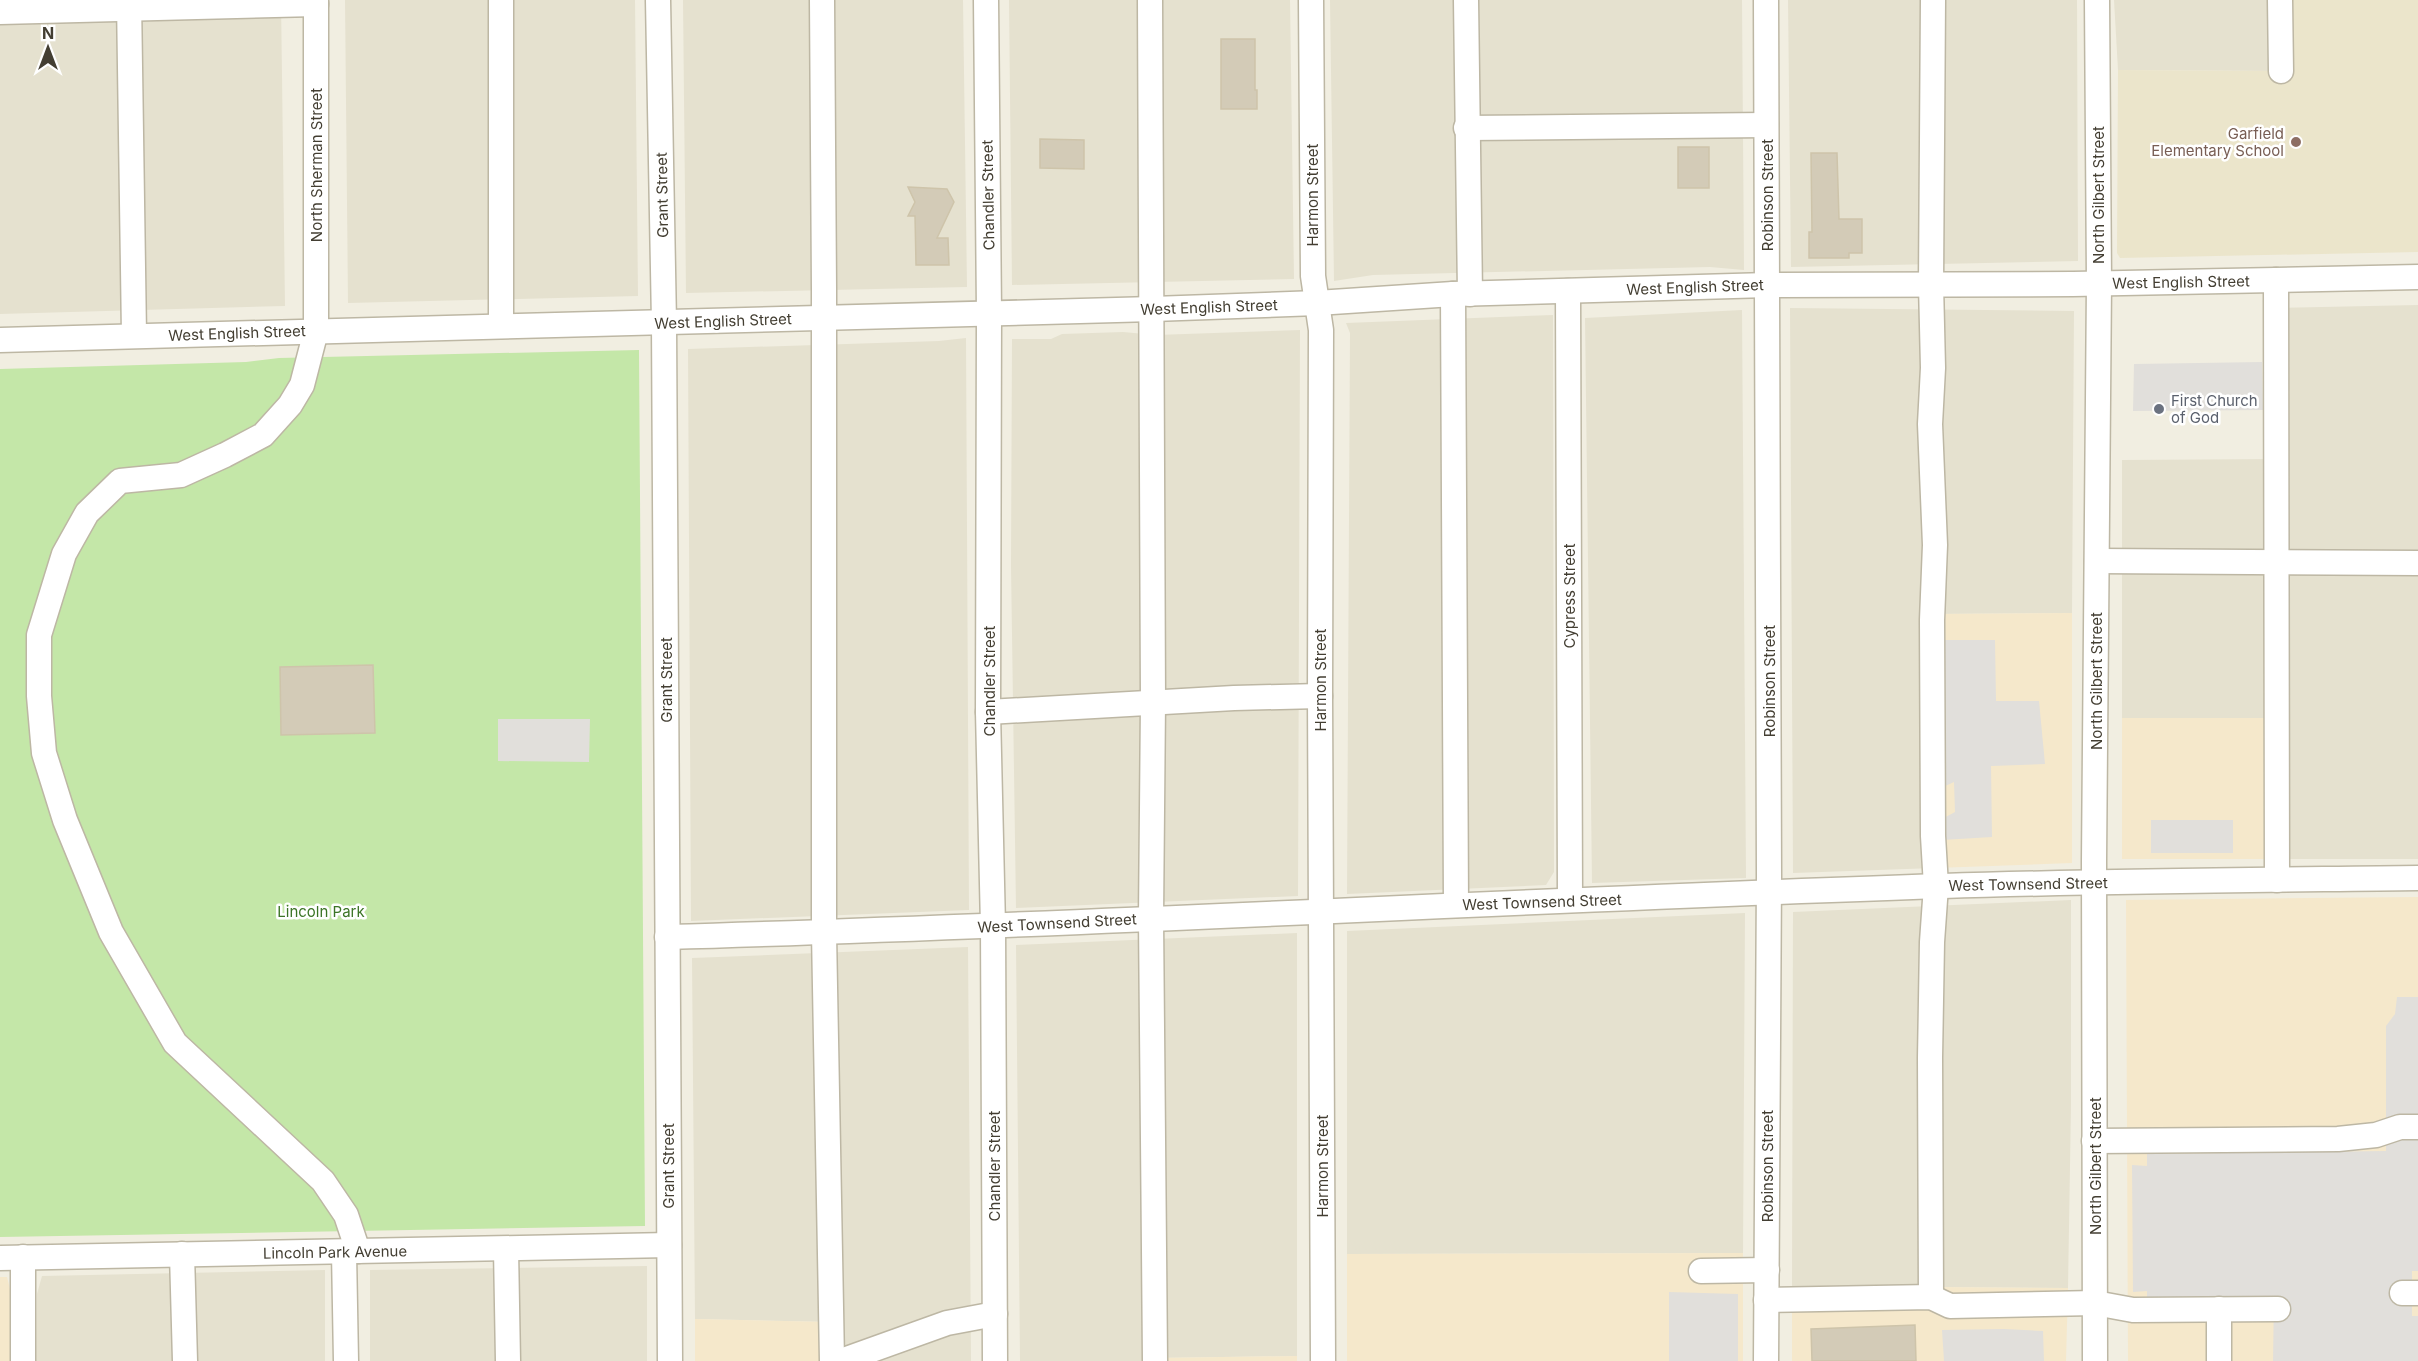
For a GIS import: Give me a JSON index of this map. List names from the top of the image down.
{
  "streets": {
    "street": [
      "North Sherman Street",
      "Grant Street",
      "Chandler Street",
      "Harmon Street",
      "Robinson Street",
      "North Gilbert Street",
      "West English Street",
      "Cypress Street",
      "West Townsend Street",
      "Lincoln Park Avenue"
    ]
  },
  "crossings": [
    ["North Sherman Street", "West English Street"],
    ["North Sherman Street", "Lincoln Park Avenue"],
    ["Grant Street", "West English Street"],
    ["Grant Street", "West Townsend Street"],
    ["Grant Street", "Lincoln Park Avenue"],
    ["Chandler Street", "West English Street"],
    ["Chandler Street", "West Townsend Street"],
    ["Harmon Street", "West English Street"],
    ["Harmon Street", "West Townsend Street"],
    ["Robinson Street", "West English Street"],
    ["Robinson Street", "West Townsend Street"],
    ["North Gilbert Street", "West English Street"],
    ["North Gilbert Street", "West Townsend Street"],
    ["West English Street", "Cypress Street"],
    ["Cypress Street", "West Townsend Street"]
  ],
  "parks": ["Lincoln Park"],
  "places": ["Garfield Elementary School", "First Church of God"],
  "north": "top"
}
